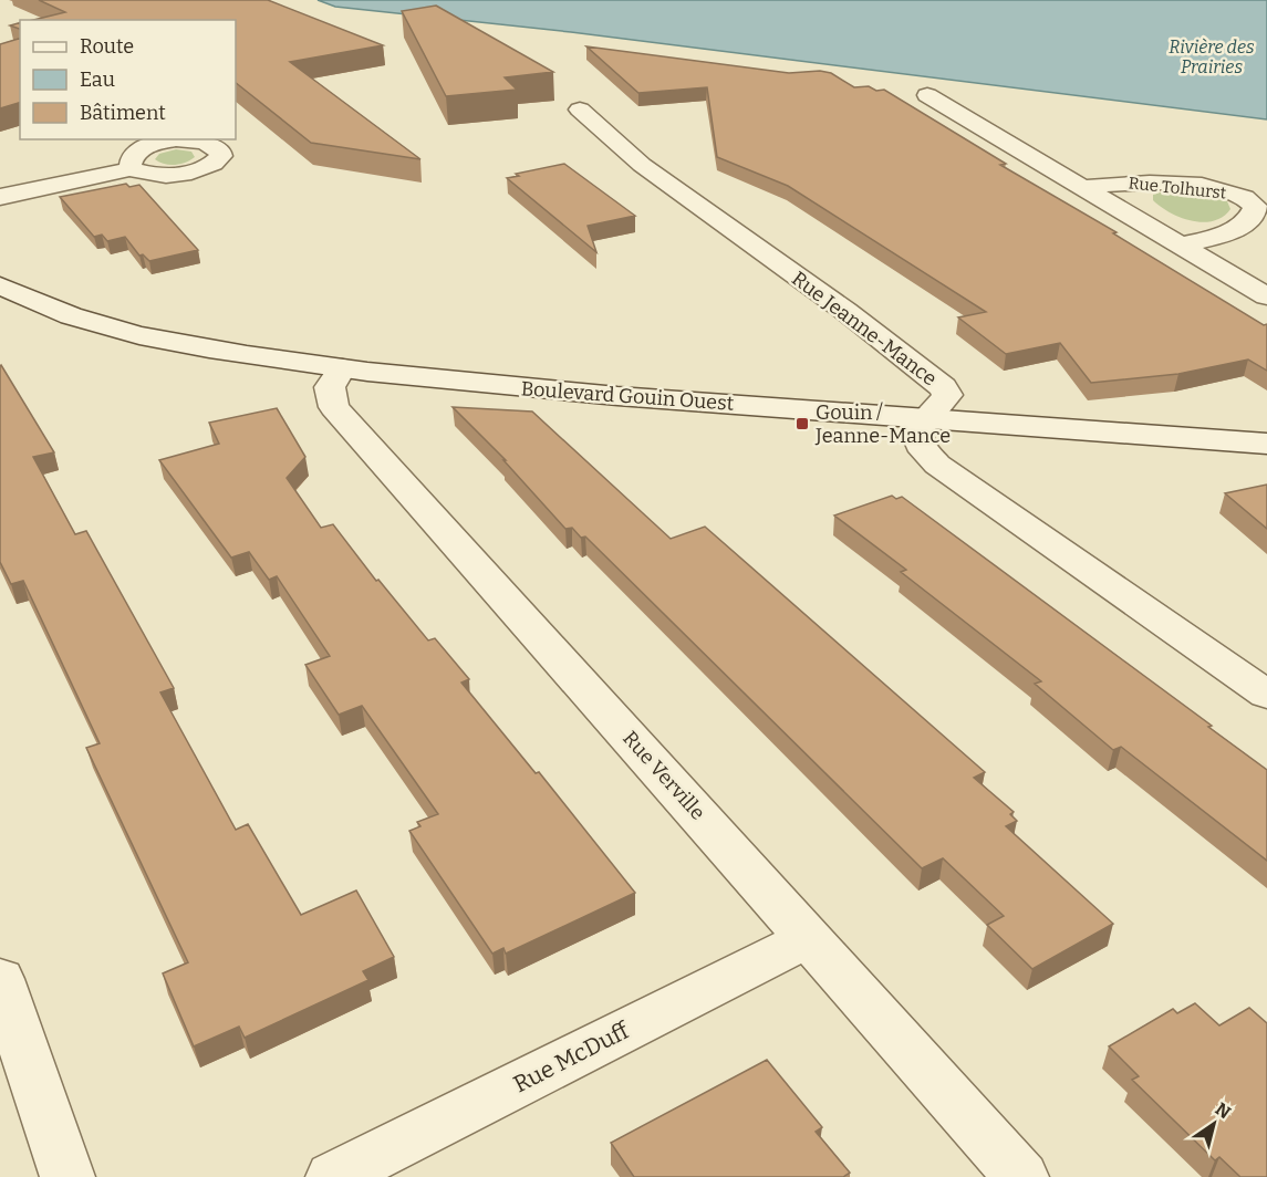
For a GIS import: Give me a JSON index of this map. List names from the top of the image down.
{
  "streets": {
    "street": [
      "Rue Tolhurst",
      "Rue Jeanne-Mance",
      "Boulevard Gouin Ouest",
      "Rue Verville",
      "Rue McDuff"
    ]
  },
  "crossings": [
    ["Rue Jeanne-Mance", "Boulevard Gouin Ouest"],
    ["Boulevard Gouin Ouest", "Rue Verville"],
    ["Rue Verville", "Rue McDuff"]
  ],
  "water": ["Rivière des Prairies"],
  "places": {
    "transit": ["Gouin / Jeanne-Mance"]
  },
  "legend": ["Route", "Eau", "Bâtiment"],
  "north": "top right"
}
